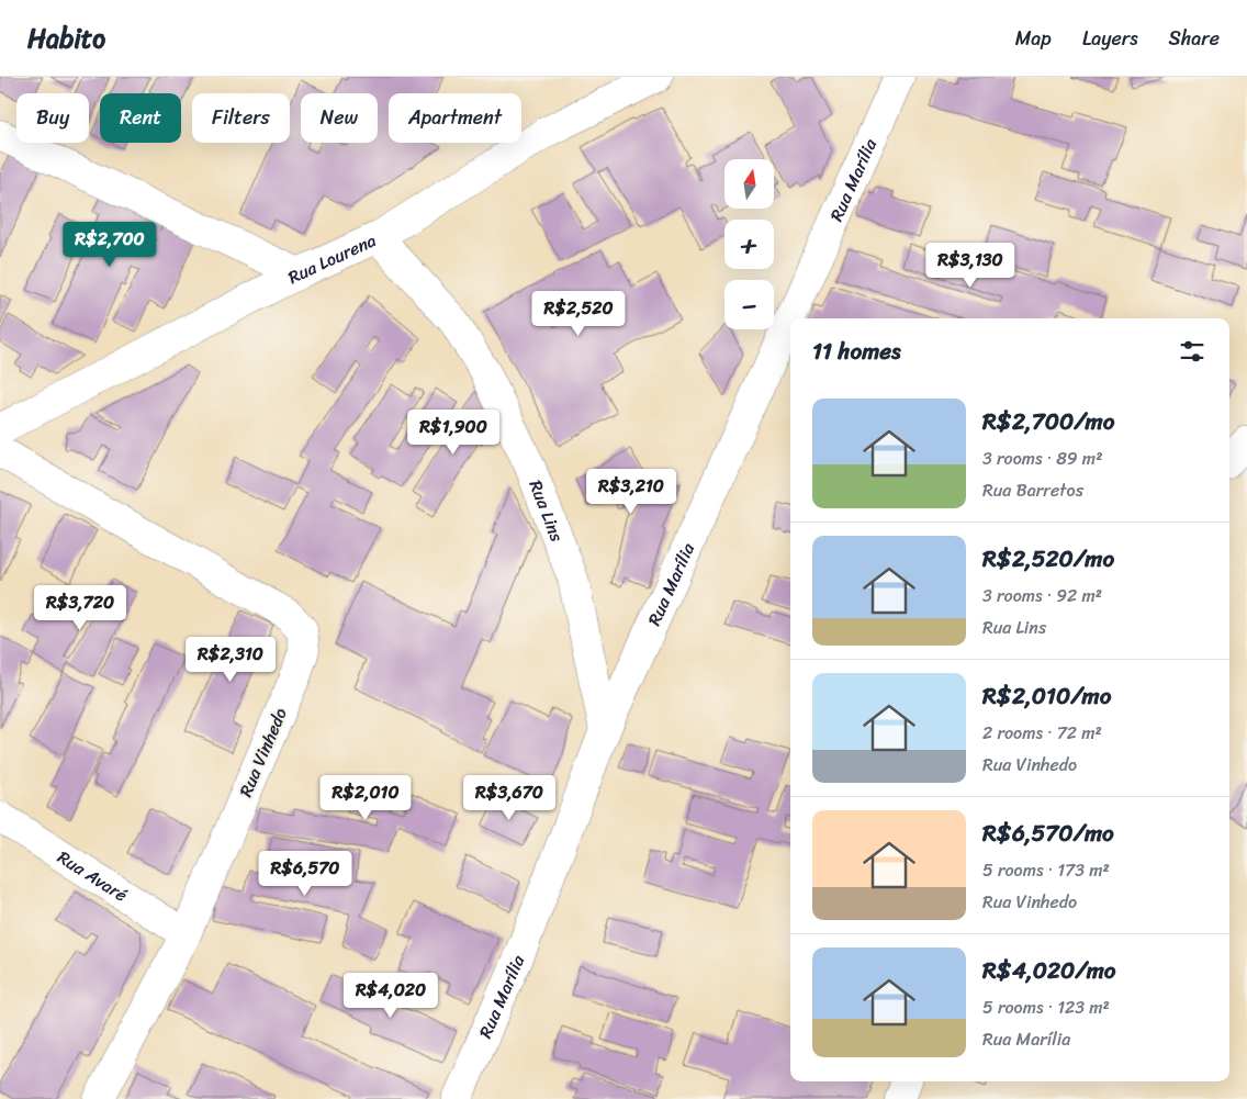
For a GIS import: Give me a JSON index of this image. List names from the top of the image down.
{
  "streets": {
    "street": [
      "Rua Marília",
      "Rua Lourena",
      "Rua Lins",
      "Rua Vinhedo",
      "Rua Avaré"
    ]
  },
  "crossings": [
    ["Rua Marília", "Rua Lins"],
    ["Rua Lourena", "Rua Lins"],
    ["Rua Vinhedo", "Rua Avaré"]
  ],
  "north": "top",
  "page": {
    "header": "Habito",
    "nav": ["Map", "Layers", "Share"],
    "chip": [
      "Buy",
      "Rent",
      "Filters",
      "New",
      "Apartment"
    ],
    "map_buttons": ["+", "−"],
    "price": [
      "R$2,700",
      "R$3,130",
      "R$2,520",
      "R$1,900",
      "R$3,210",
      "R$3,720",
      "R$2,310",
      "R$2,010",
      "R$3,670",
      "R$6,570",
      "R$4,020"
    ],
    "heading": "11 homes",
    "list": [
      {
        "name": "R$2,700/mo",
        "note": "3 rooms · 89 m² · Rua Barretos"
      },
      {
        "name": "R$2,520/mo",
        "note": "3 rooms · 92 m² · Rua Lins"
      },
      {
        "name": "R$2,010/mo",
        "note": "2 rooms · 72 m² · Rua Vinhedo"
      },
      {
        "name": "R$6,570/mo",
        "note": "5 rooms · 173 m² · Rua Vinhedo"
      },
      {
        "name": "R$4,020/mo",
        "note": "5 rooms · 123 m² · Rua Marília"
      }
    ]
  }
}
